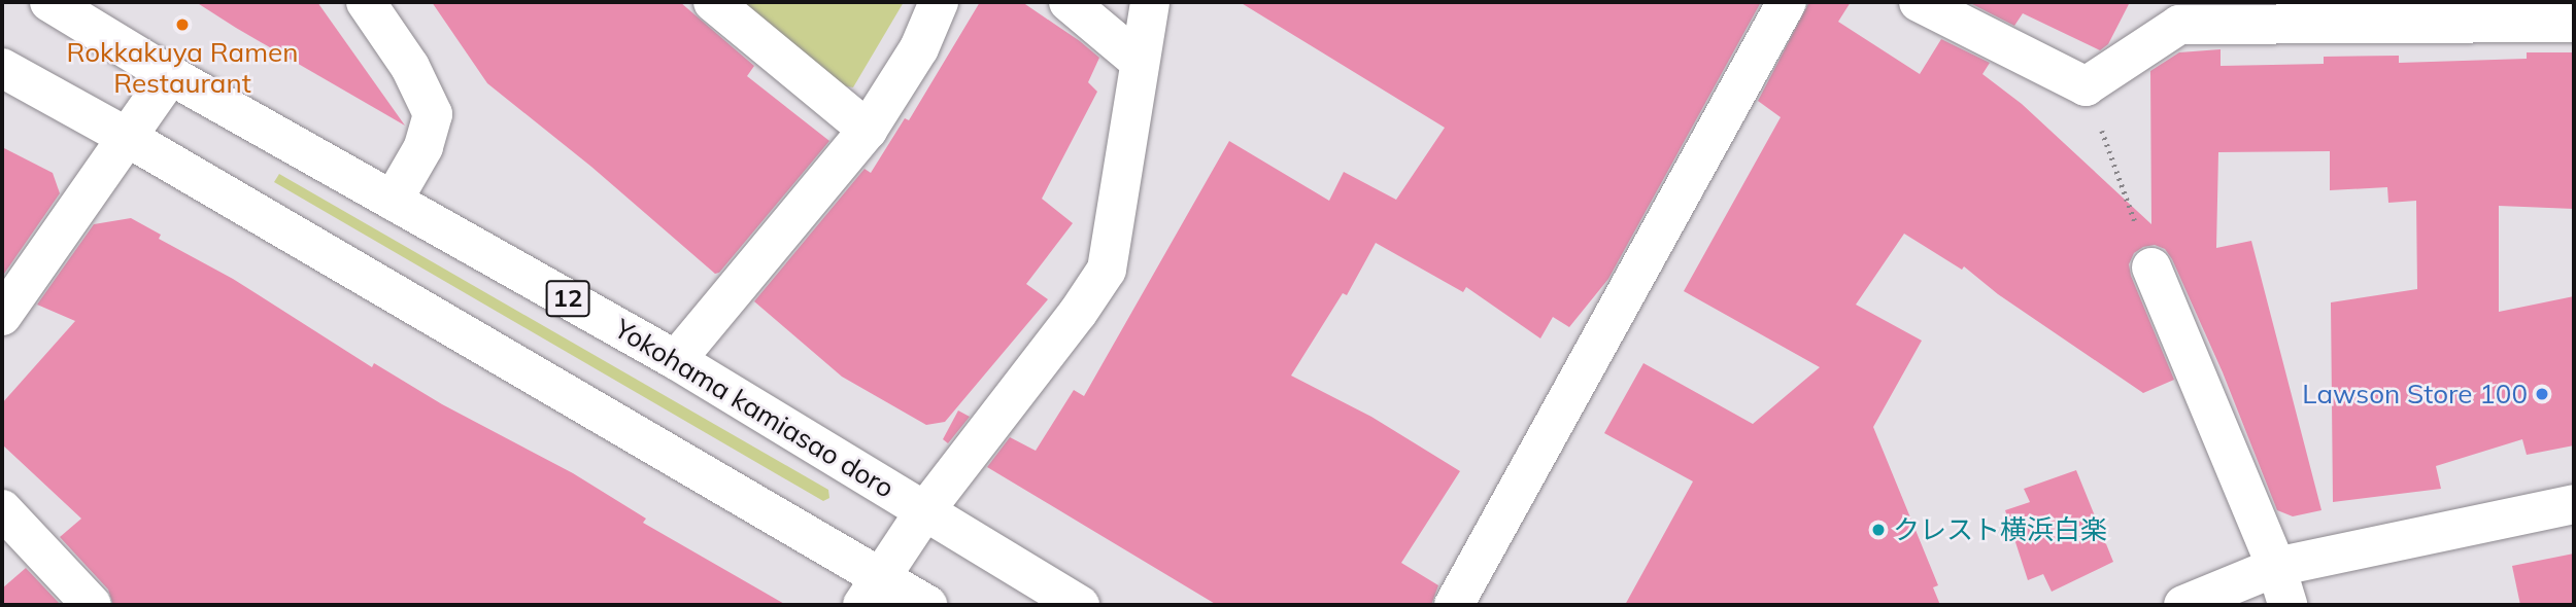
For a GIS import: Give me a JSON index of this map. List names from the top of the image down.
{
  "streets": {
    "street": ["12", "Yokohama kamiasao doro"]
  },
  "places": ["Rokkakuya Ramen Restaurant", "Lawson Store 100", "クレスト横浜白楽"]
}
